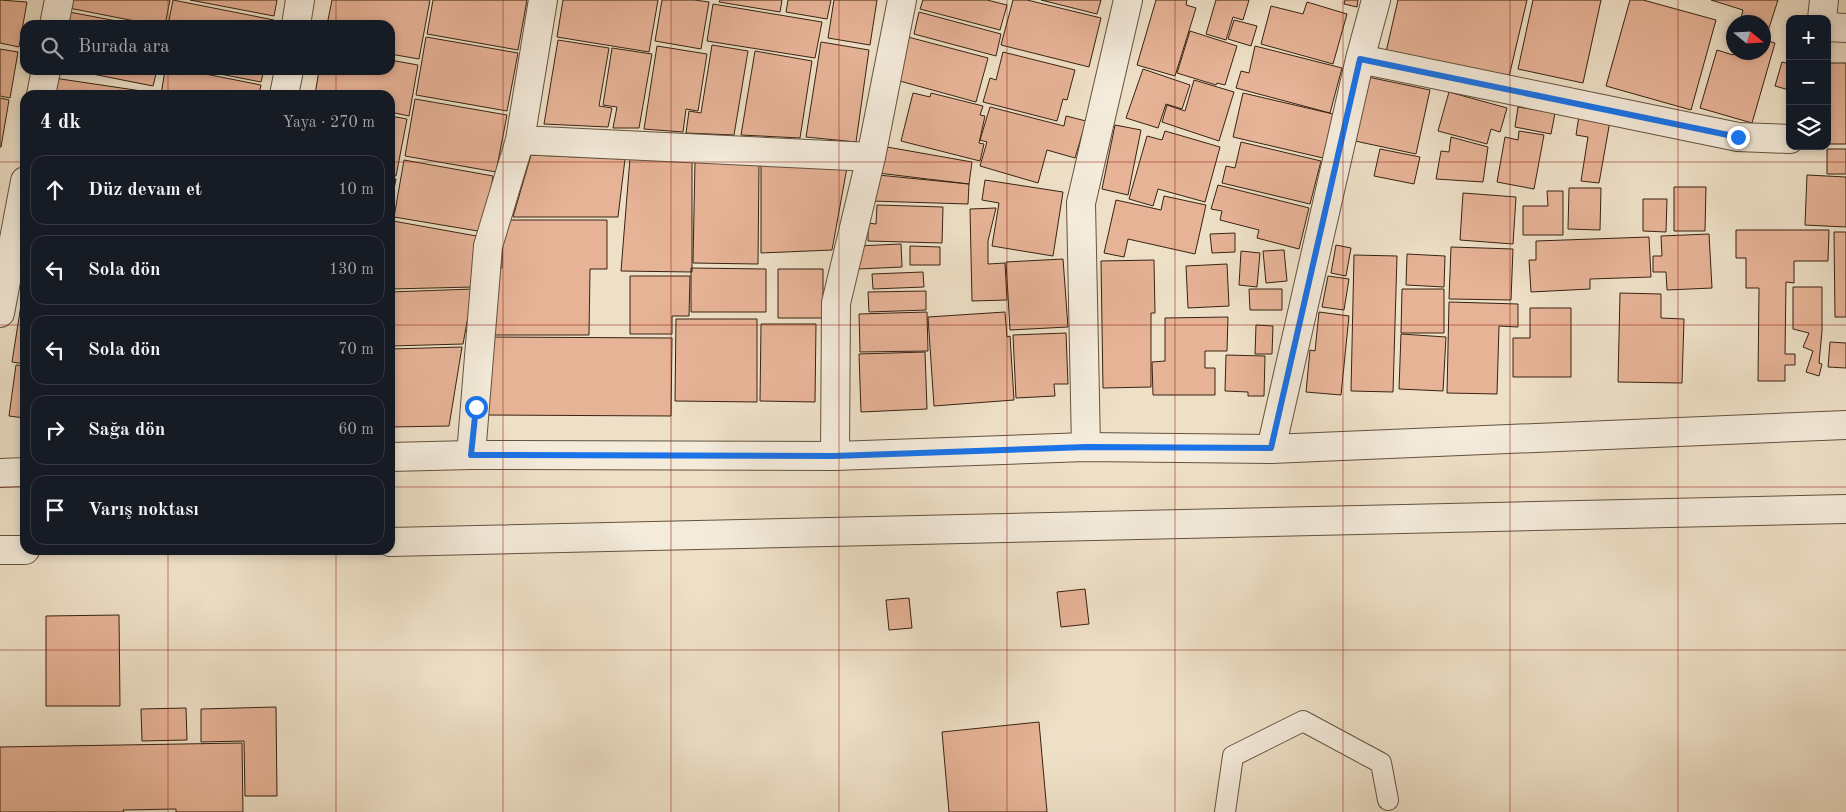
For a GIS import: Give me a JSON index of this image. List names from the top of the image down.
{
  "north": "right",
  "page": {
    "map_buttons": ["+", "−"],
    "search": "Burada ara",
    "heading": ["4 dk", "Yaya · 270 m"],
    "list": [
      ["Düz devam et", "10 m"],
      ["Sola dön", "130 m"],
      ["Sola dön", "70 m"],
      ["Sağa dön", "60 m"],
      "Varış noktası"
    ]
  }
}
